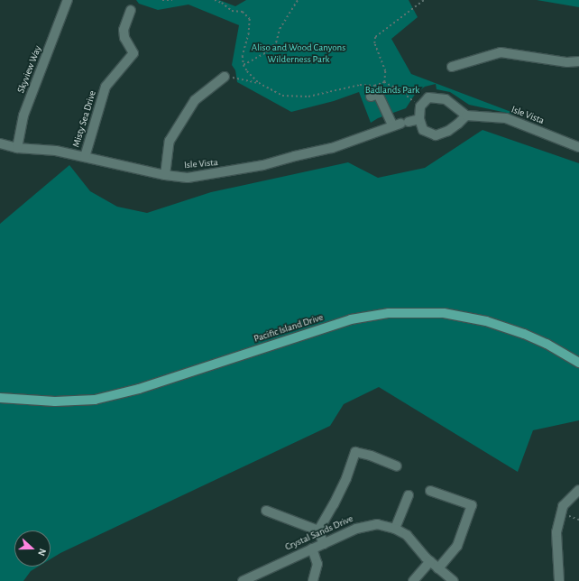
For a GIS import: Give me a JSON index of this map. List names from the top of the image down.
{
  "streets": {
    "main road": ["Pacific Island Drive"],
    "street": [
      "Skyview Way",
      "Isle Vista",
      "Misty Sea Drive",
      "Crystal Sands Drive"
    ]
  },
  "crossings": [
    ["Skyview Way", "Isle Vista"],
    ["Isle Vista", "Misty Sea Drive"]
  ],
  "parks": ["Aliso and Wood Canyons Wilderness Park", "Badlands Park"],
  "north": "right"
}
